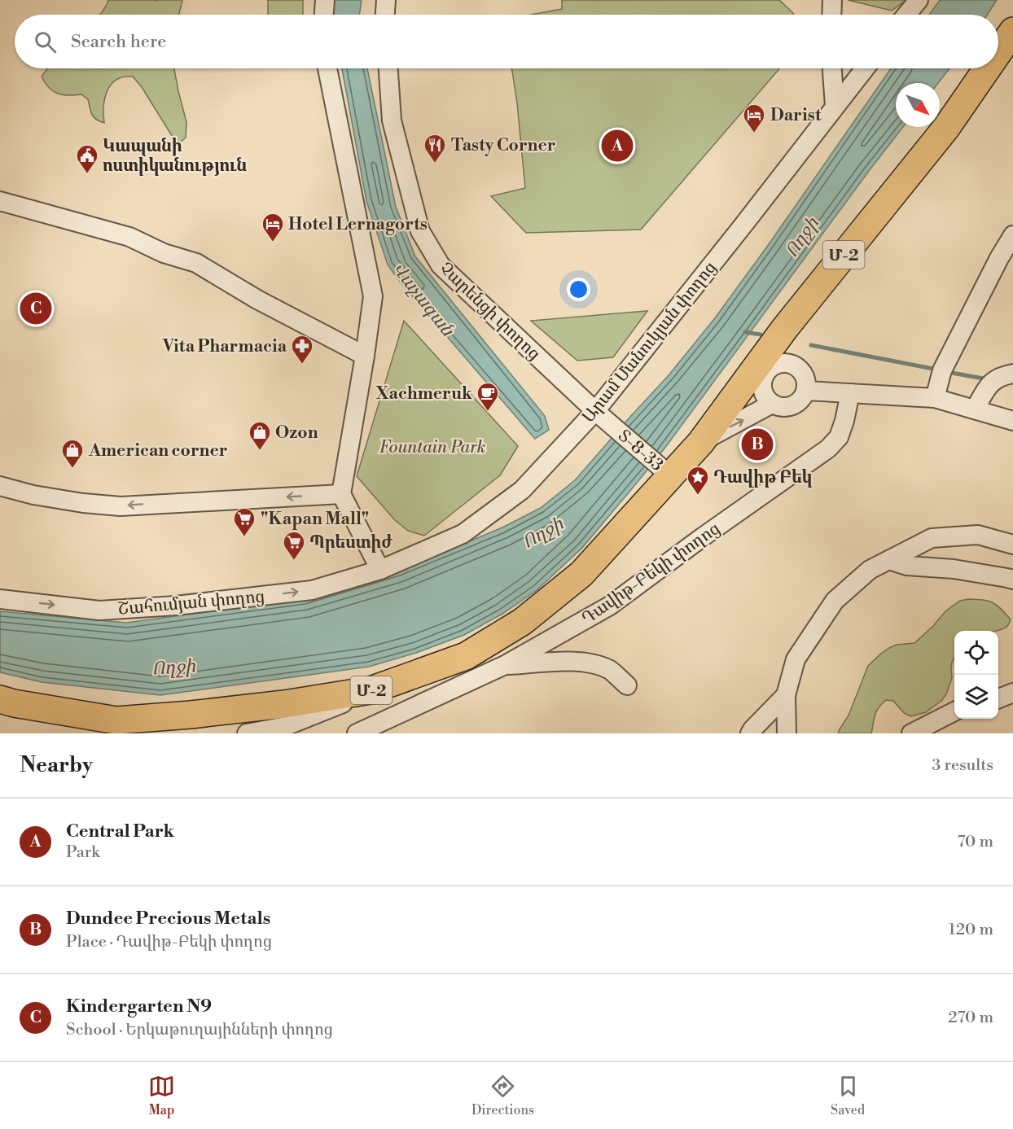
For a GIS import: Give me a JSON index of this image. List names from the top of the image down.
{
  "streets": {
    "highway": ["Մ-2"],
    "street": [
      "Չարենցի փողոց",
      "Արամ Մանուկյան փողոց",
      "Տ-8-33",
      "Դավիթ-Բեկի փողոց",
      "Շահումյան փողոց"
    ]
  },
  "crossings": [
    ["Մ-2", "Տ-8-33"],
    ["Չարենցի փողոց", "Արամ Մանուկյան փողոց"],
    ["Չարենցի փողոց", "Տ-8-33"],
    ["Արամ Մանուկյան փողոց", "Շահումյան փողոց"]
  ],
  "water": ["Ողջի", "Վաչագան"],
  "parks": ["Fountain Park"],
  "places": {
    "hotel": ["Darist", "Hotel Lernagorts"],
    "restaurant": ["Tasty Corner"],
    "public building": ["Կապանի ոստիկանություն"],
    "pharmacy": ["Vita Pharmacia"],
    "cafe": ["Xachmeruk"],
    "shop": ["Ozon", "American corner"],
    "place": ["Դավիթ Բեկ"],
    "supermarket": ["\"Kapan Mall\"", "Պրեստիժ"]
  },
  "north": "bottom right",
  "page": {
    "search": "Search here",
    "pins": ["A", "C", "B"],
    "heading": ["Nearby", "3 results"],
    "list": [
      {
        "mark": "A",
        "name": "Central Park",
        "note": "Park",
        "value": "70 m"
      },
      {
        "mark": "B",
        "name": "Dundee Precious Metals",
        "note": "Place · Դավիթ-Բեկի փողոց",
        "value": "120 m"
      },
      {
        "mark": "C",
        "name": "Kindergarten N9",
        "note": "School · Երկաթուղայինների փողոց",
        "value": "270 m"
      }
    ],
    "nav": ["Map", "Directions", "Saved"]
  }
}
